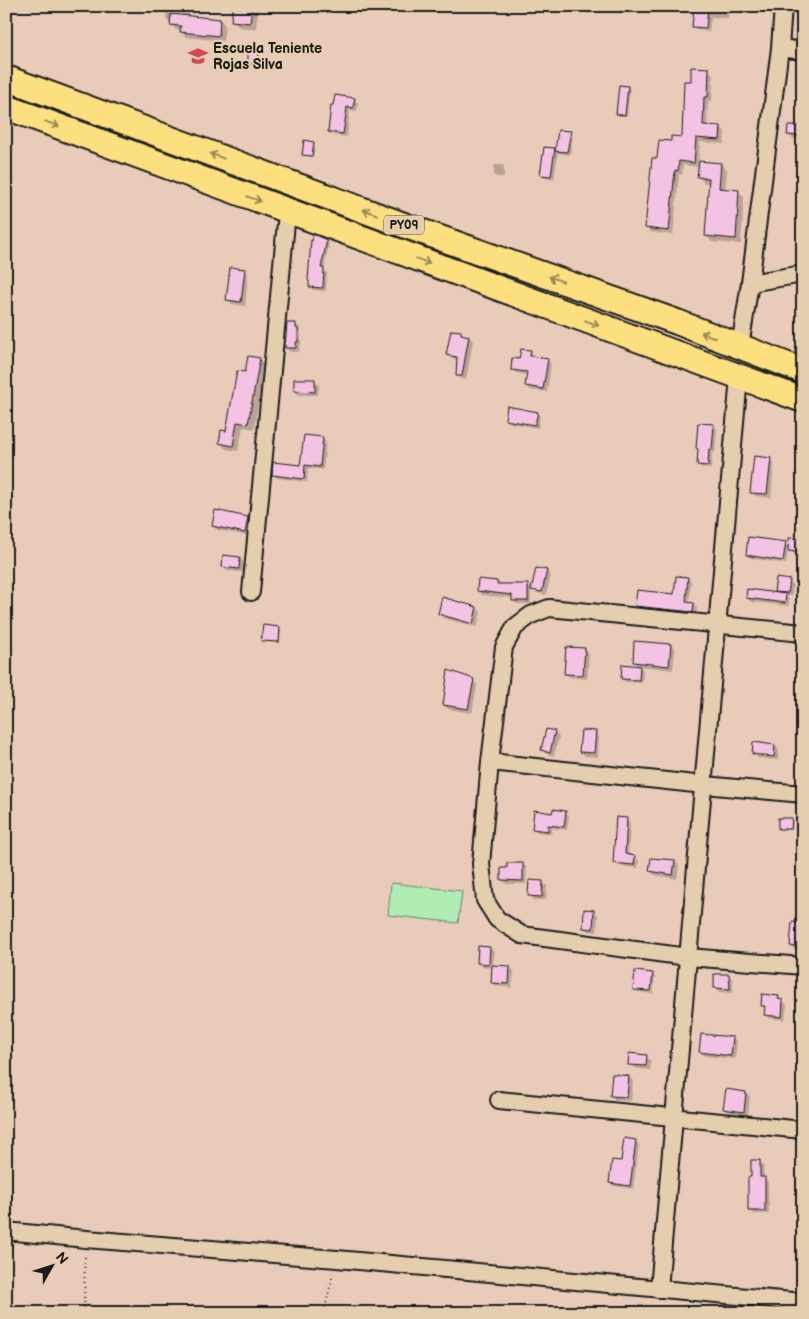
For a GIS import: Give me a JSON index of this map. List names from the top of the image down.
{
  "streets": {
    "highway": ["PY09"]
  },
  "places": {
    "school or university": ["Escuela Teniente Rojas Silva"]
  },
  "north": "top right"
}
